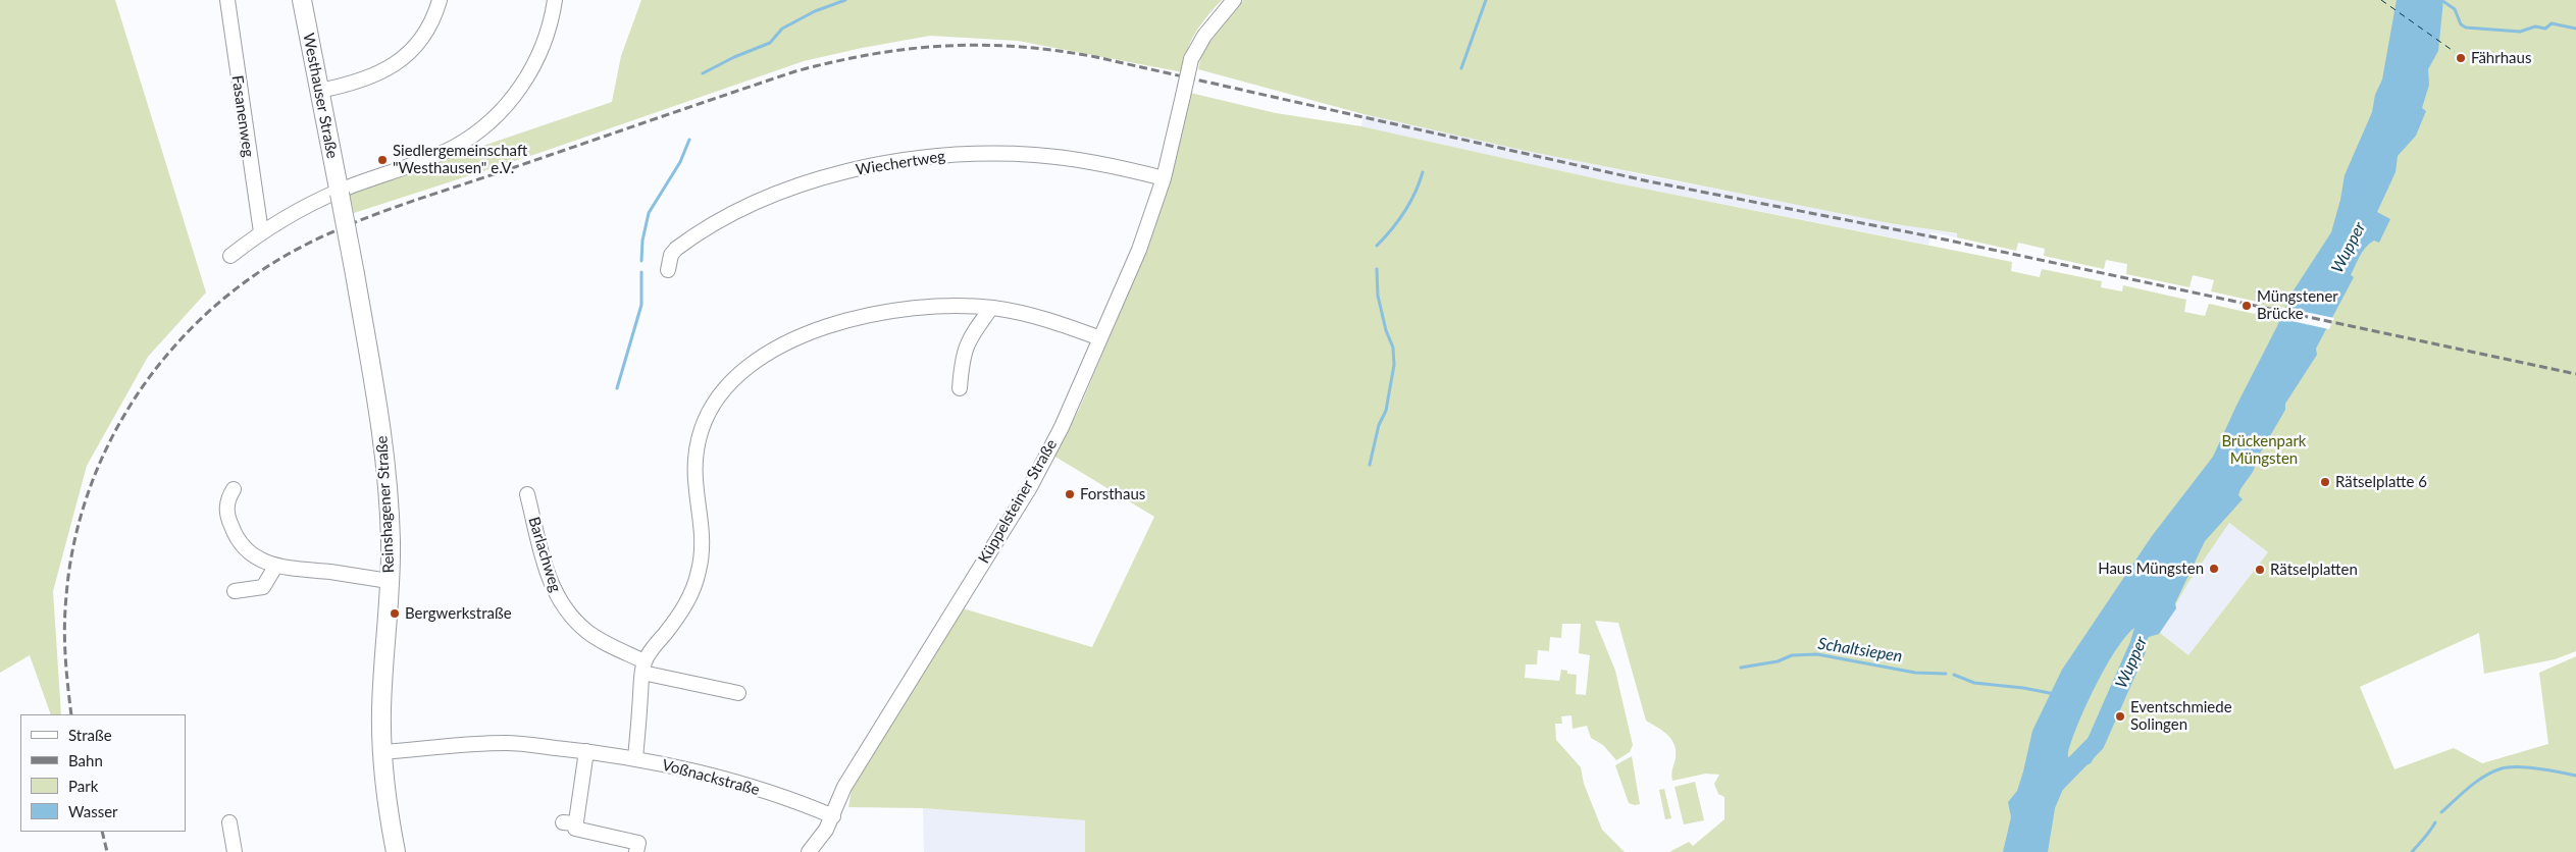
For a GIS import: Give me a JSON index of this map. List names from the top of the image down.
{
  "streets": {
    "main road": ["Westhauser Straße", "Reinshagener Straße"],
    "street": [
      "Fasanenweg",
      "Wiechertweg",
      "Küppelsteiner Straße",
      "Barlachweg",
      "Voßnackstraße"
    ]
  },
  "crossings": [
    ["Westhauser Straße", "Reinshagener Straße"],
    ["Wiechertweg", "Küppelsteiner Straße"],
    ["Küppelsteiner Straße", "Voßnackstraße"],
    ["Reinshagener Straße", "Voßnackstraße"]
  ],
  "water": ["Wupper", "Schaltsiepen"],
  "parks": ["Brückenpark Müngsten"],
  "places": [
    "Fährhaus",
    "Siedlergemeinschaft \"Westhausen\" e.V.",
    "Müngstener Brücke",
    "Rätselplatte 6",
    "Forsthaus",
    "Haus Müngsten",
    "Rätselplatten",
    "Bergwerkstraße",
    "Eventschmiede Solingen"
  ],
  "legend": [
    "Straße",
    "Bahn",
    "Park",
    "Wasser"
  ]
}
